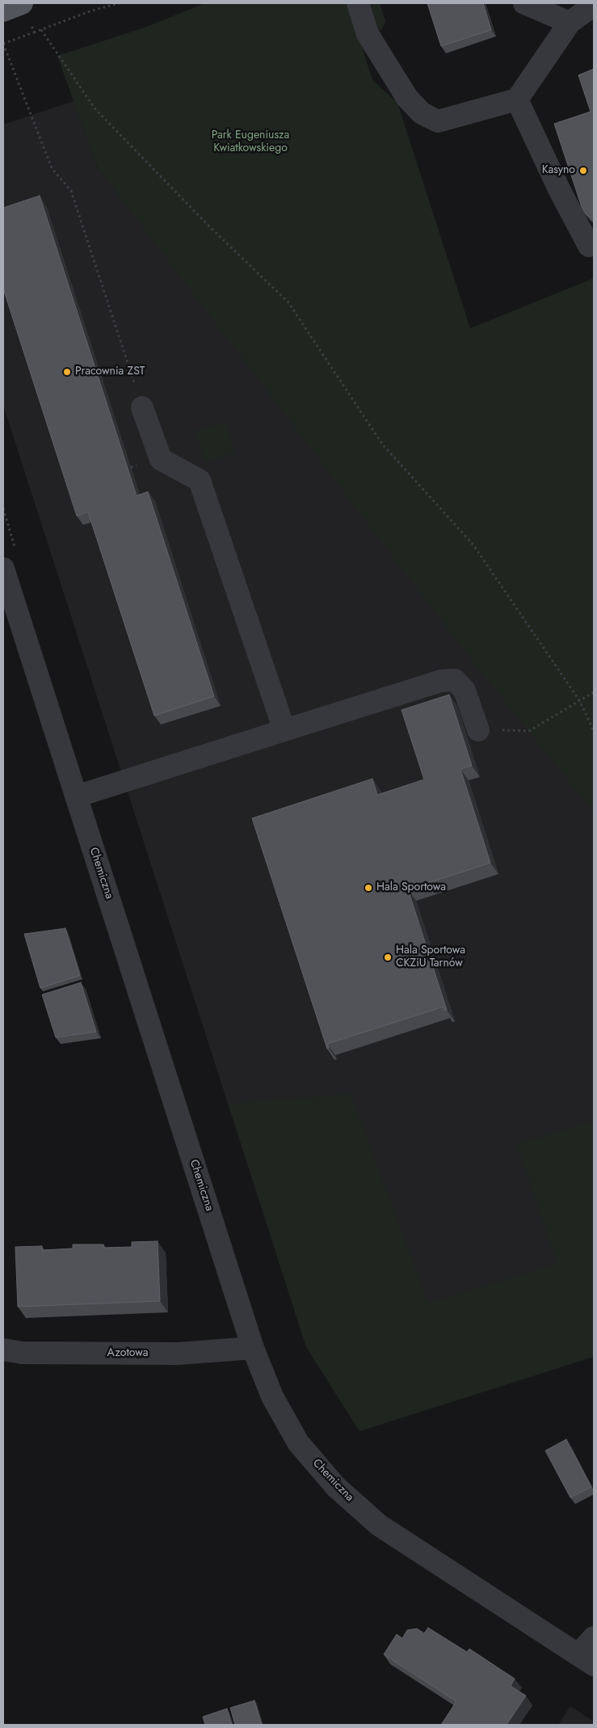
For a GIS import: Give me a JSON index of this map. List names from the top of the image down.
{
  "streets": {
    "street": ["Chemiczna", "Azotowa"]
  },
  "crossings": [
    ["Chemiczna", "Azotowa"]
  ],
  "parks": ["Park Eugeniusza Kwiatkowskiego"],
  "places": [
    "Kasyno",
    "Pracownia ZST",
    "Hala Sportowa",
    "Hala Sportowa CKZiU Tarnów"
  ]
}
